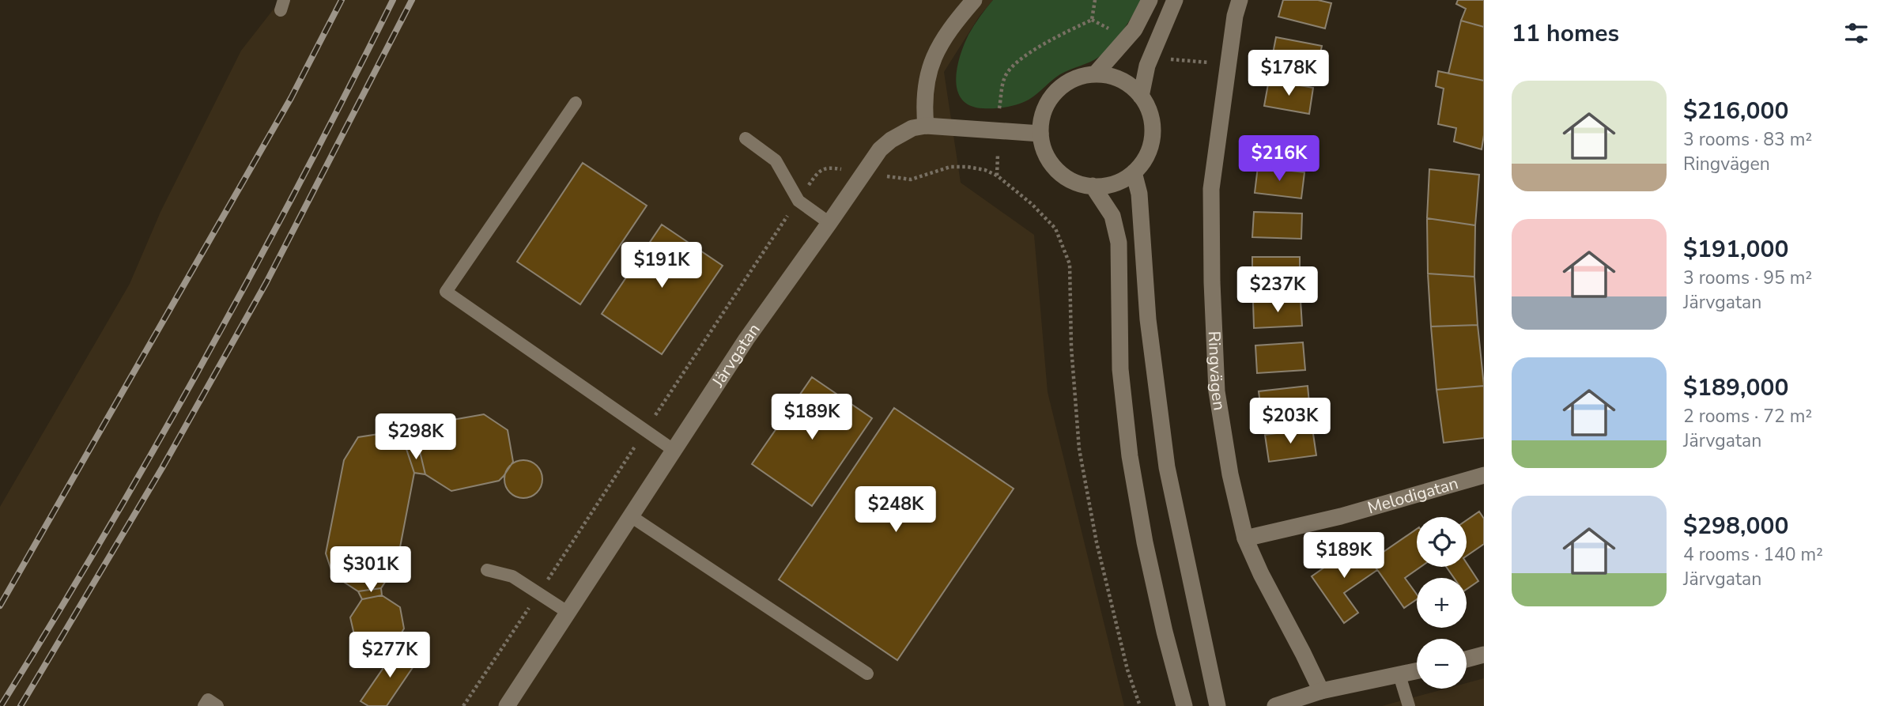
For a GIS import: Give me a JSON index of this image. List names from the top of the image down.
{
  "streets": {
    "street": ["Järvgatan", "Ringvägen", "Melodigatan"]
  },
  "crossings": [
    ["Ringvägen", "Melodigatan"]
  ],
  "page": {
    "heading": "11 homes",
    "price": [
      "$178K",
      "$216K",
      "$191K",
      "$237K",
      "$189K",
      "$203K",
      "$298K",
      "$248K",
      "$189K",
      "$301K",
      "$277K"
    ],
    "list": [
      {
        "name": "$216,000",
        "note": "3 rooms · 83 m² · Ringvägen"
      },
      {
        "name": "$191,000",
        "note": "3 rooms · 95 m² · Järvgatan"
      },
      {
        "name": "$189,000",
        "note": "2 rooms · 72 m² · Järvgatan"
      },
      {
        "name": "$298,000",
        "note": "4 rooms · 140 m² · Järvgatan"
      }
    ],
    "map_buttons": ["+", "−"]
  }
}
